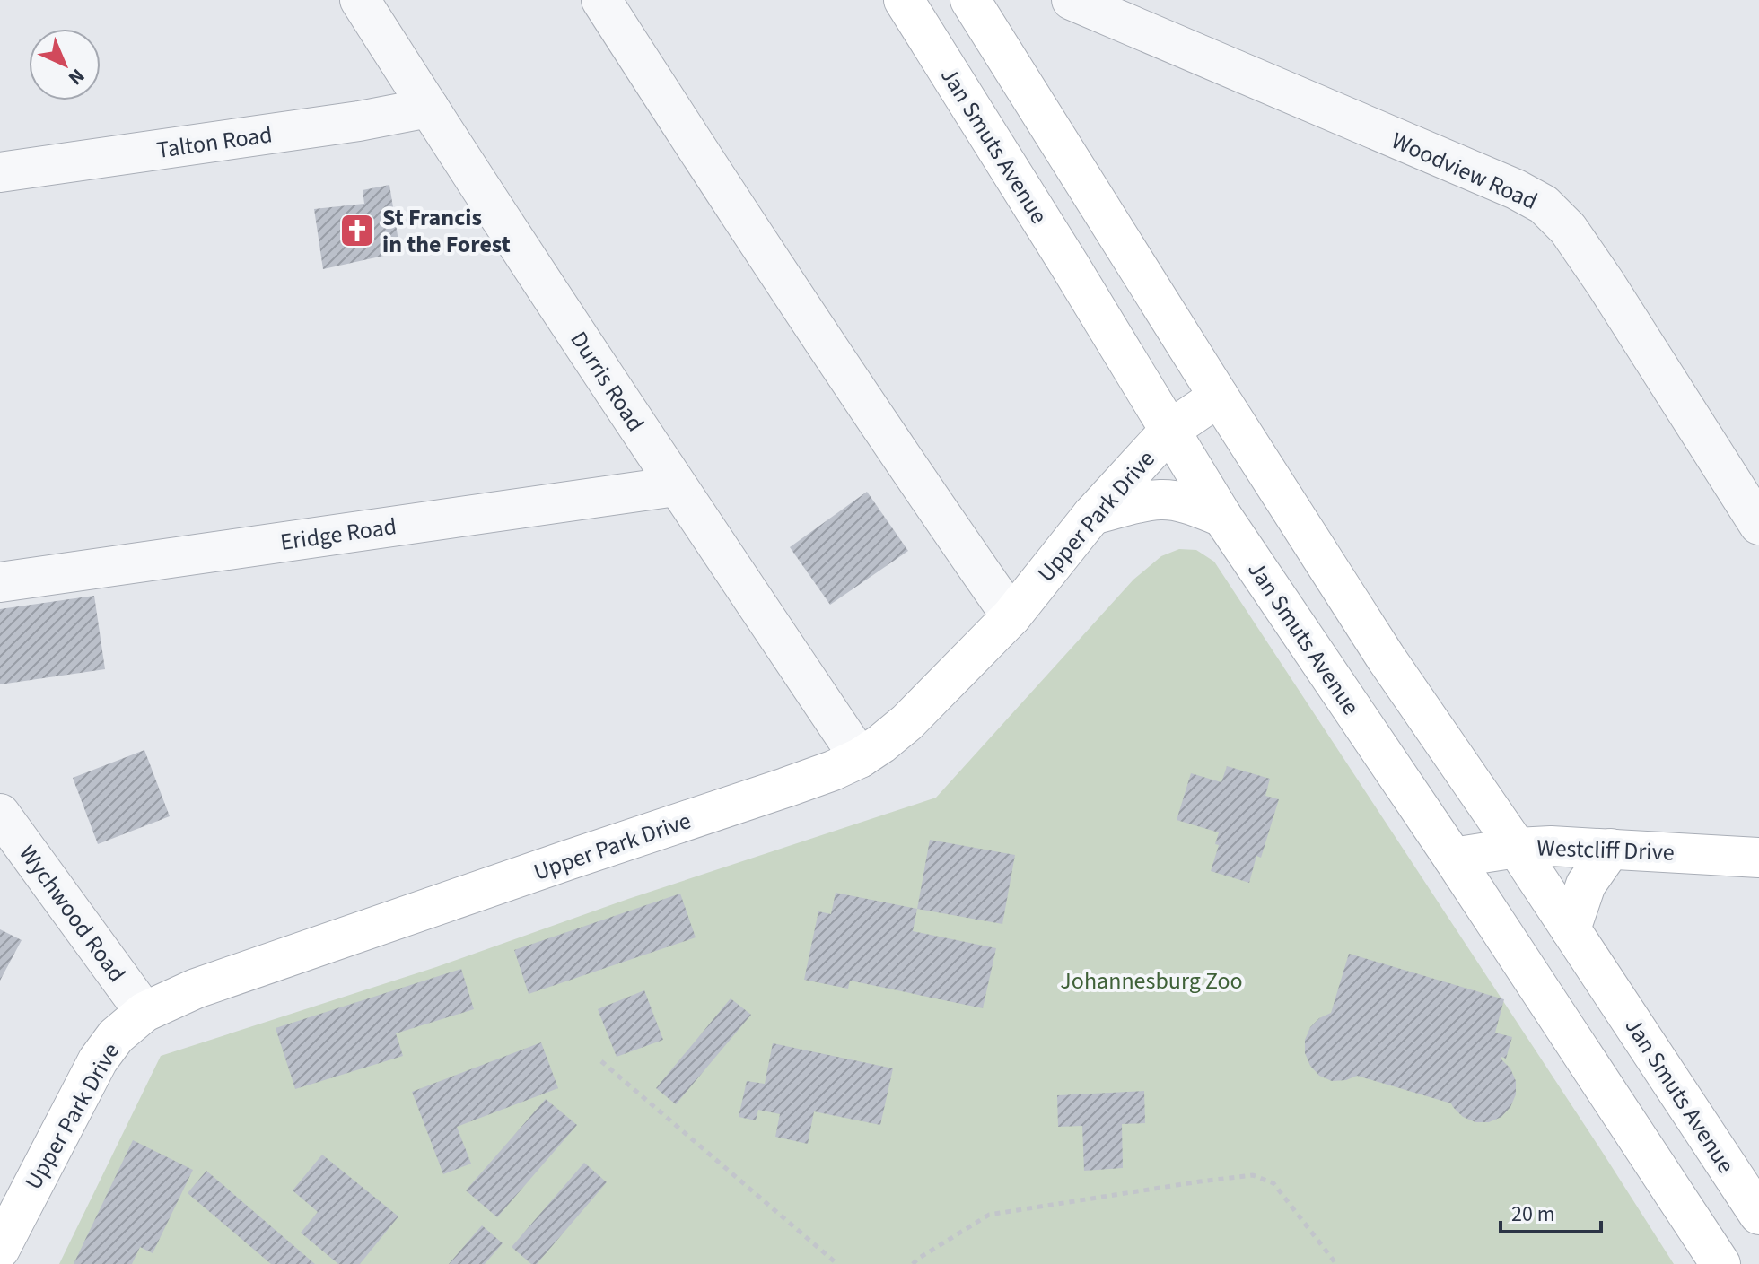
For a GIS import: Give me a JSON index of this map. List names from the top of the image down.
{
  "streets": {
    "main road": ["Jan Smuts Avenue", "Upper Park Drive", "Westcliff Drive"],
    "street": [
      "Talton Road",
      "Woodview Road",
      "Durris Road",
      "Eridge Road",
      "Wychwood Road"
    ]
  },
  "crossings": [
    ["Talton Road", "Durris Road"],
    ["Jan Smuts Avenue", "Upper Park Drive"],
    ["Jan Smuts Avenue", "Westcliff Drive"],
    ["Durris Road", "Upper Park Drive"],
    ["Durris Road", "Eridge Road"],
    ["Upper Park Drive", "Wychwood Road"]
  ],
  "parks": ["Johannesburg Zoo"],
  "places": {
    "church": ["St Francis in the Forest"]
  },
  "scale_bar": "20 m",
  "north": "bottom right"
}
